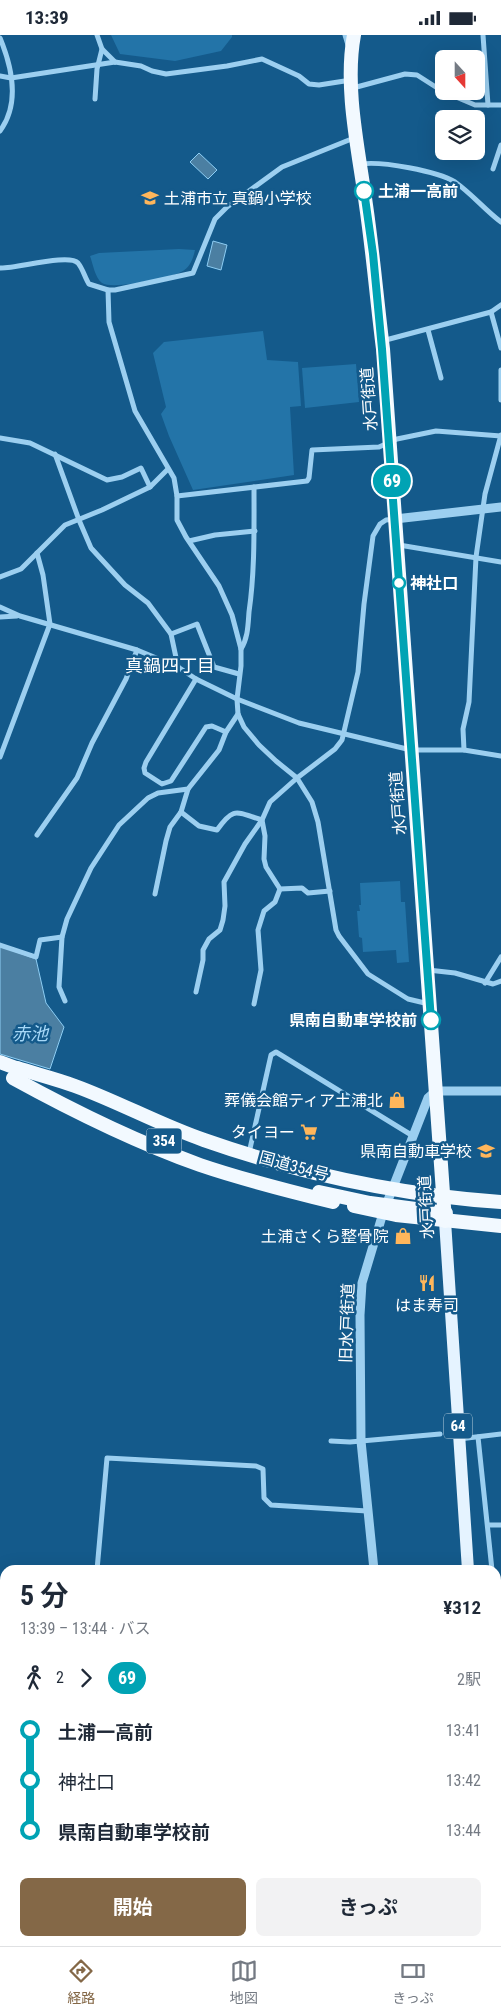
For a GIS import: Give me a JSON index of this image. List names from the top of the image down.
{
  "streets": {
    "highway": ["水戸街道", "354", "国道354号"],
    "main road": ["64"],
    "street": ["旧水戸街道"]
  },
  "crossings": [
    ["水戸街道", "国道354号"],
    ["水戸街道", "旧水戸街道"]
  ],
  "districts": ["真鍋四丁目"],
  "water": ["赤池"],
  "places": {
    "other": ["土浦一高前", "神社口", "県南自動車学校前"],
    "school or university": ["土浦市立 真鍋小学校", "県南自動車学校"],
    "shop": ["葬儀会館ティア土浦北", "土浦さくら整骨院"],
    "supermarket": ["タイヨー"],
    "restaurant": ["はま寿司"]
  },
  "lines": ["bus line 69"],
  "north": "bottom",
  "page": {
    "status": "13:39",
    "on_map": "69",
    "heading": ["5 分", "13:39 – 13:44 · バス", "¥312"],
    "legs": ["2", "69", "2駅"],
    "list": [
      {
        "name": "土浦一高前",
        "value": "13:41"
      },
      {
        "name": "神社口",
        "value": "13:42"
      },
      {
        "name": "県南自動車学校前",
        "value": "13:44"
      }
    ],
    "buttons": ["開始", "きっぷ"],
    "tabs": ["経路", "地図", "きっぷ"]
  }
}
